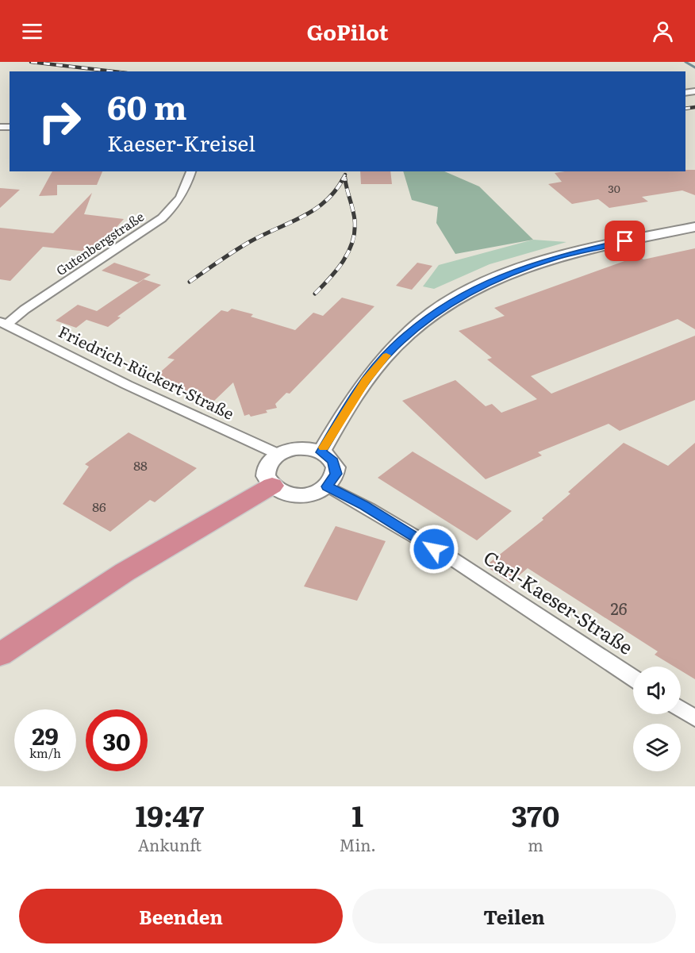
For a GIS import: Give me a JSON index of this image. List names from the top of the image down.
{
  "streets": {
    "street": ["Gutenbergstraße", "Friedrich-Rückert-Straße", "Carl-Kaeser-Straße"]
  },
  "crossings": [
    ["Gutenbergstraße", "Friedrich-Rückert-Straße"],
    ["Friedrich-Rückert-Straße", "Carl-Kaeser-Straße"]
  ],
  "house_numbers": [
    "30",
    "88",
    "86",
    "26"
  ],
  "page": {
    "header": "GoPilot",
    "turn": ["60 m", "Kaeser-Kreisel"],
    "speed": "29 km/h",
    "limit": "30",
    "eta": [
      "19:47",
      "Ankunft",
      "1",
      "Min.",
      "370",
      "m"
    ],
    "buttons": ["Beenden", "Teilen"]
  }
}
